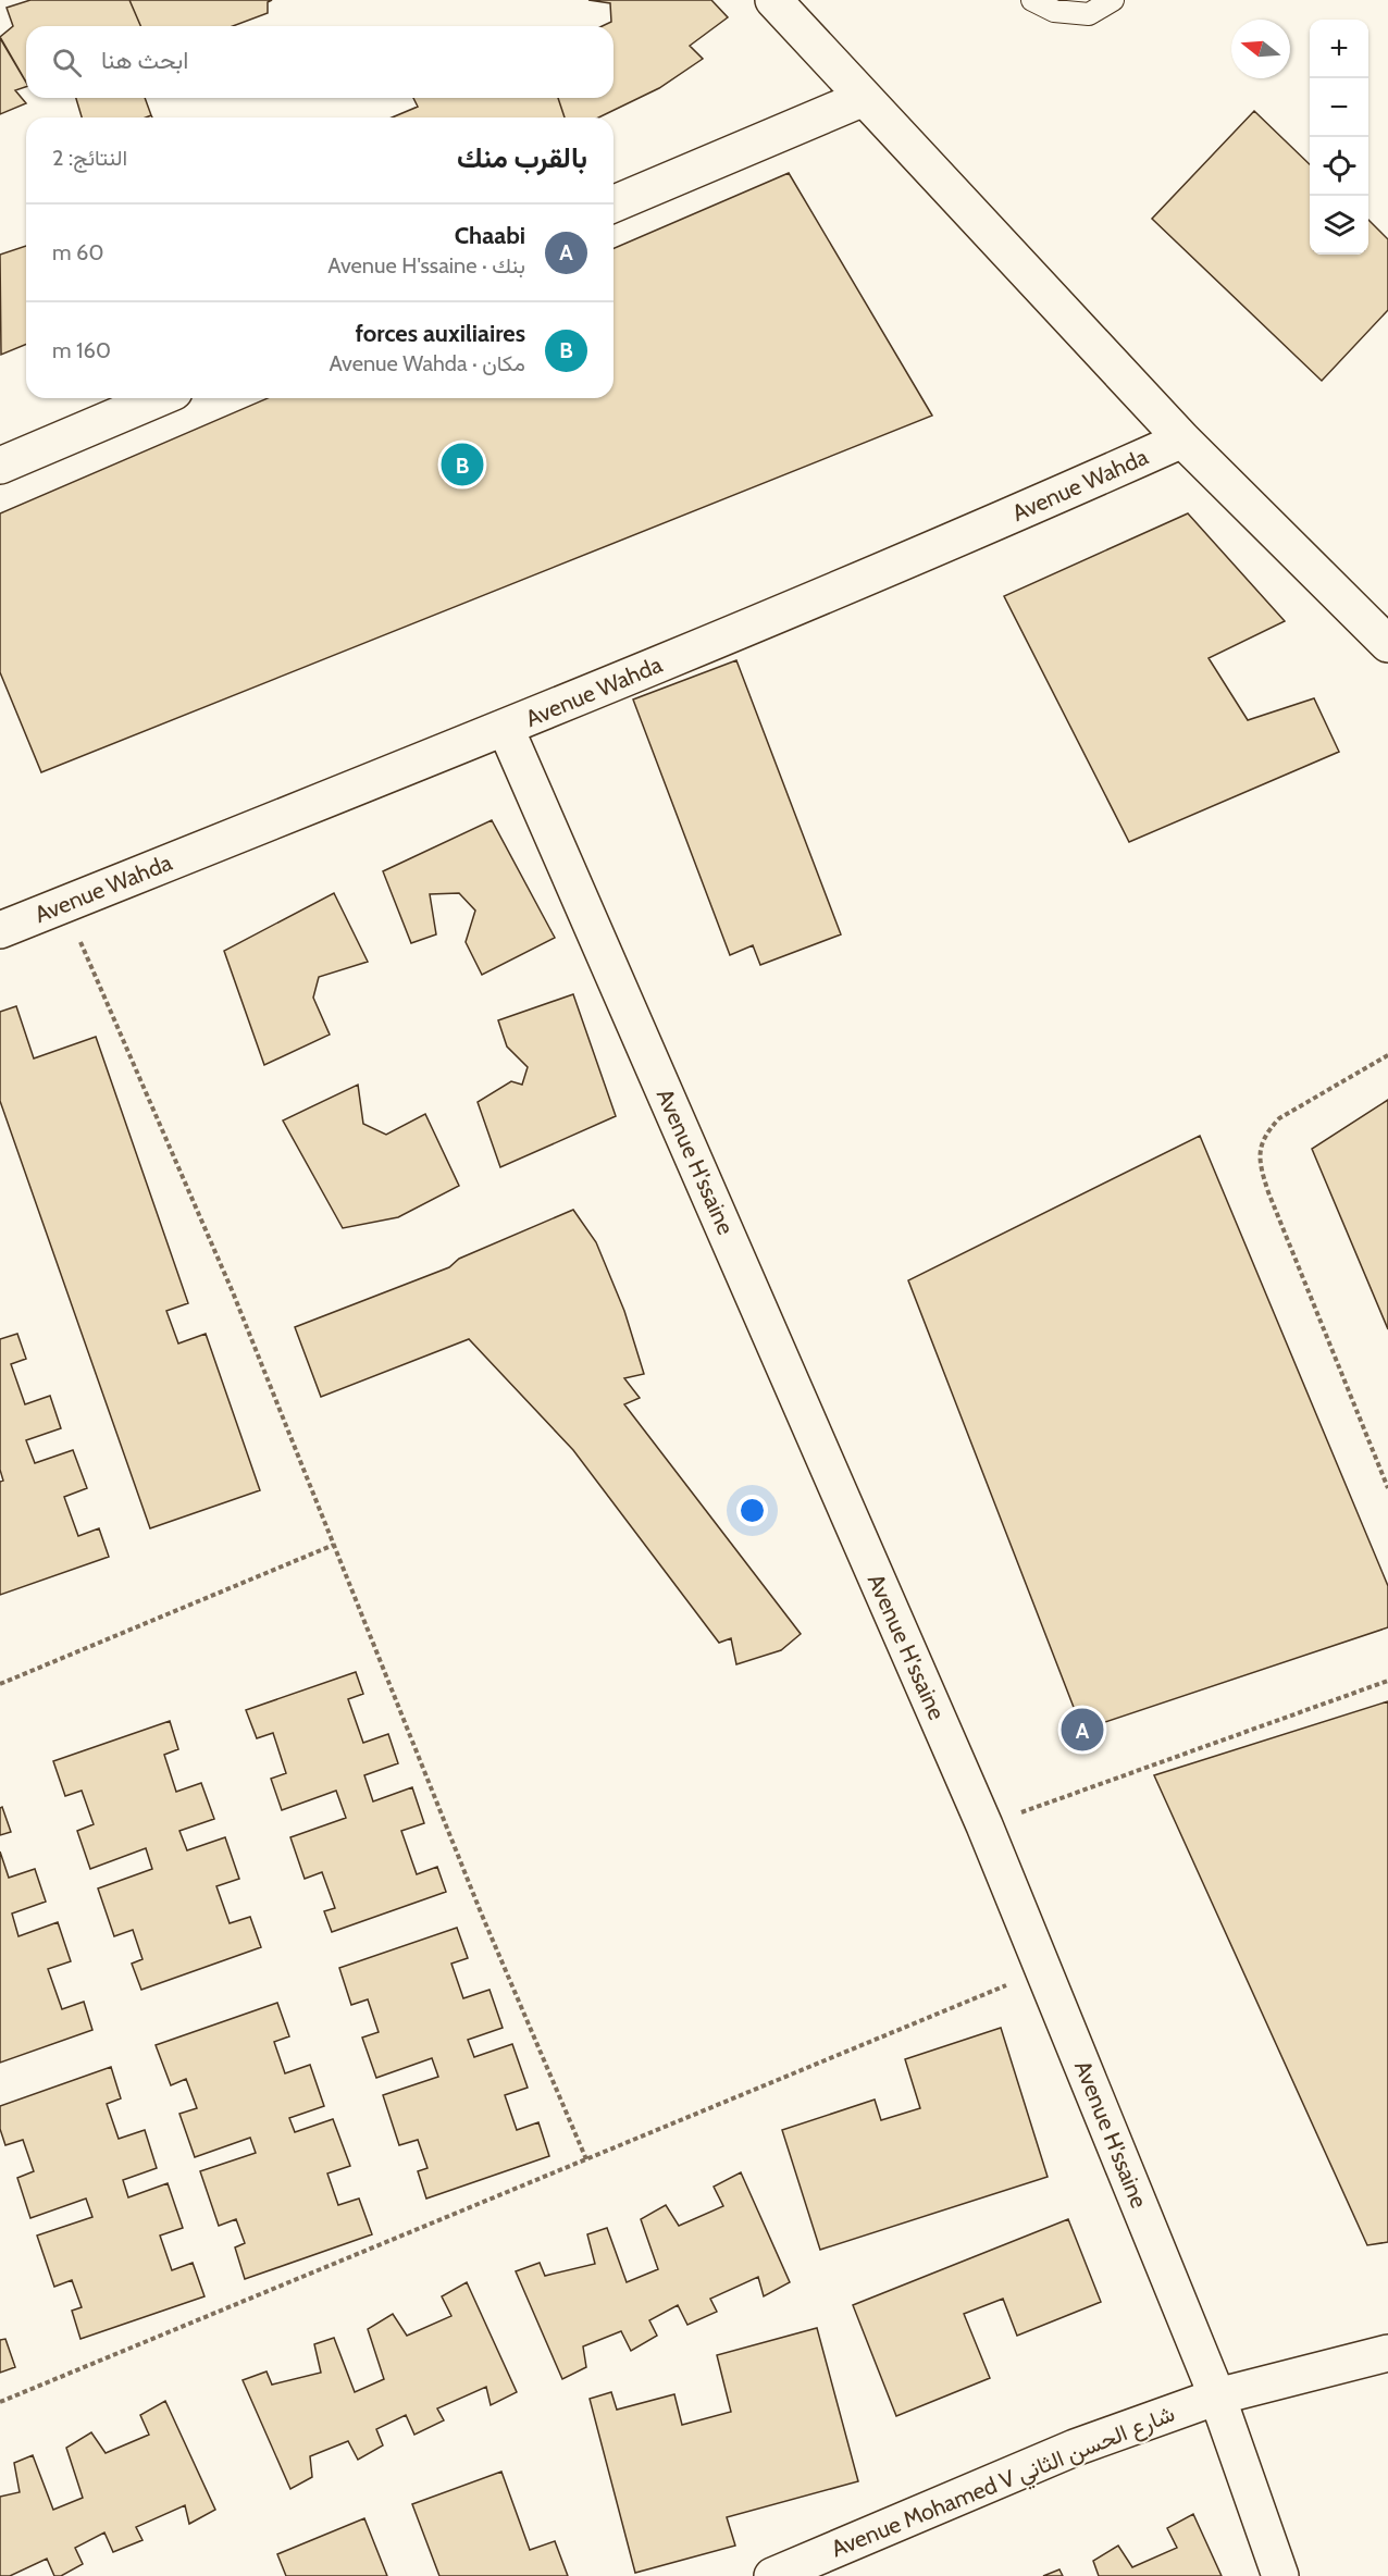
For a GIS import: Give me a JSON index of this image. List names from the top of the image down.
{
  "streets": {
    "street": ["Avenue Wahda", "Avenue H'ssaine", "Avenue Mohamed V شارع الحسن الثاني"]
  },
  "crossings": [
    ["Avenue Wahda", "Avenue H'ssaine"],
    ["Avenue H'ssaine", "Avenue Mohamed V شارع الحسن الثاني"]
  ],
  "north": "left",
  "page": {
    "map_buttons": ["+", "−"],
    "search": "ابحث هنا",
    "heading": ["بالقرب منك", "النتائج: 2"],
    "list": [
      {
        "mark": "A",
        "name": "Chaabi",
        "note": "بنك · Avenue H'ssaine",
        "value": "60 m"
      },
      {
        "mark": "B",
        "name": "forces auxiliaires",
        "note": "مكان · Avenue Wahda",
        "value": "160 m"
      }
    ],
    "pins": ["B", "A"]
  }
}
